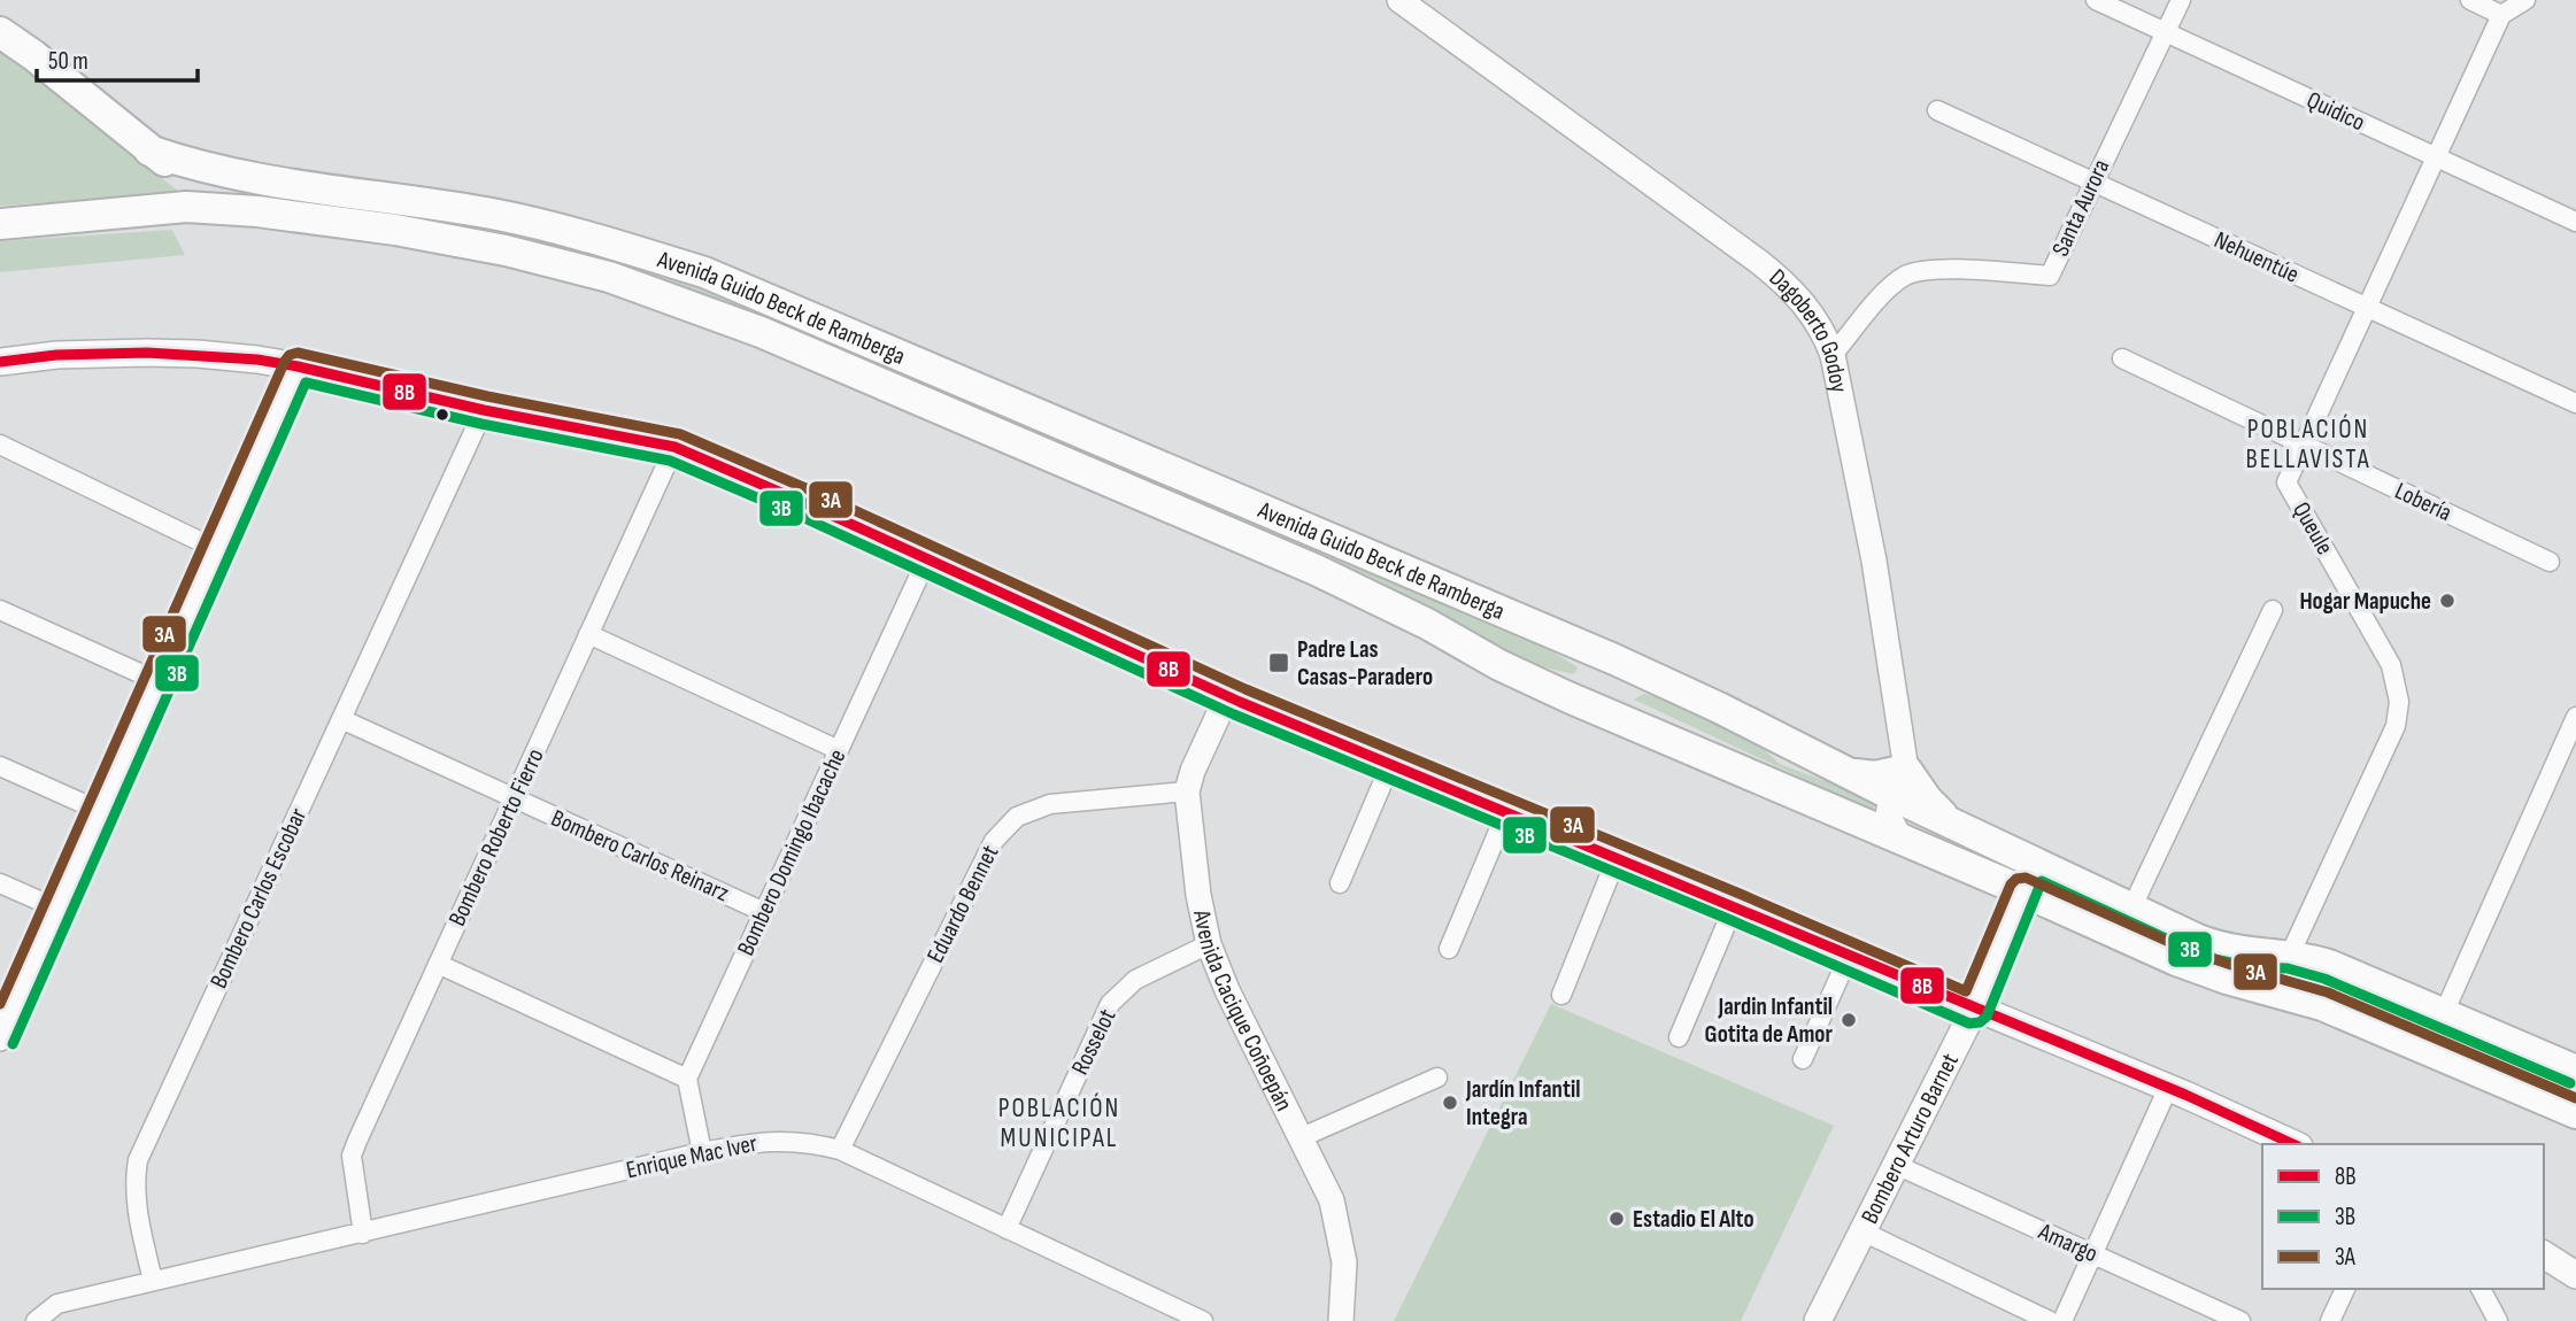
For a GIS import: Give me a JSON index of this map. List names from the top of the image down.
{
  "streets": {
    "main road": ["Avenida Guido Beck de Ramberga", "Bombero Arturo Barnet"],
    "street": [
      "Quidico",
      "Santa Aurora",
      "Nehuentúe",
      "Dagoberto Godoy",
      "Lobería",
      "Queule",
      "Bombero Roberto Fierro",
      "Bombero Domingo Ibacache",
      "Bombero Carlos Reinarz",
      "Bombero Carlos Escobar",
      "Eduardo Bennet",
      "Avenida Cacique Coñoepán",
      "Rosselot",
      "Enrique Mac Iver",
      "Amargo"
    ]
  },
  "crossings": [
    ["Quidico", "Santa Aurora"],
    ["Quidico", "Queule"],
    ["Santa Aurora", "Nehuentúe"],
    ["Santa Aurora", "Dagoberto Godoy"],
    ["Nehuentúe", "Queule"],
    ["Avenida Guido Beck de Ramberga", "Dagoberto Godoy"],
    ["Avenida Guido Beck de Ramberga", "Bombero Arturo Barnet"],
    ["Lobería", "Queule"],
    ["Bombero Roberto Fierro", "Bombero Carlos Reinarz"],
    ["Bombero Roberto Fierro", "Enrique Mac Iver"],
    ["Bombero Domingo Ibacache", "Bombero Carlos Reinarz"],
    ["Bombero Carlos Reinarz", "Bombero Carlos Escobar"],
    ["Bombero Carlos Escobar", "Enrique Mac Iver"],
    ["Eduardo Bennet", "Avenida Cacique Coñoepán"],
    ["Eduardo Bennet", "Enrique Mac Iver"],
    ["Avenida Cacique Coñoepán", "Rosselot"],
    ["Rosselot", "Enrique Mac Iver"],
    ["Bombero Arturo Barnet", "Amargo"]
  ],
  "districts": ["POBLACIÓN BELLAVISTA", "POBLACIÓN MUNICIPAL"],
  "places": {
    "other": [
      "Hogar Mapuche",
      "Jardin Infantil Gotita de Amor",
      "Jardín Infantil Integra",
      "Estadio El Alto"
    ],
    "transit": ["Padre Las Casas-Paradero"]
  },
  "lines": ["transit line 8B", "transit line 3A", "transit line 3B"],
  "legend": ["8B", "3B", "3A"],
  "scale_bar": "50 m"
}
